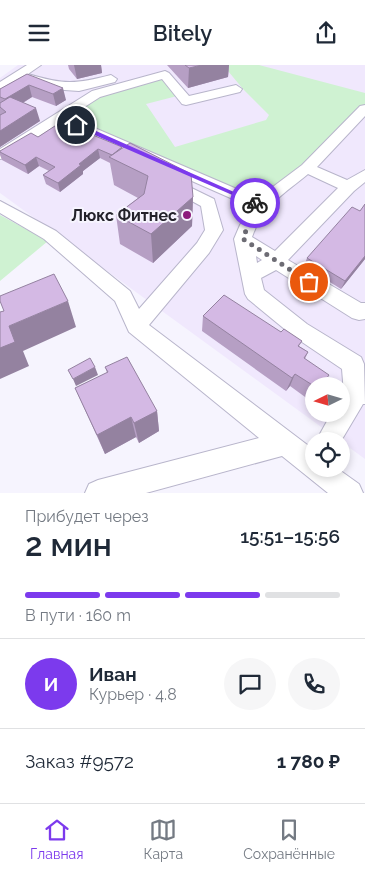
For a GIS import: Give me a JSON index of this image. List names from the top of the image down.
{
  "places": ["Люкс Фитнес"],
  "north": "left",
  "page": {
    "header": "Bitely",
    "heading": ["2 мин", "Прибудет через", "15:51–15:56"],
    "panel": [
      "Иван",
      "Курьер · 4.8",
      "Заказ #9572",
      "1 780 ₽"
    ],
    "bar": "В пути · 160 m",
    "round": "И",
    "tabs": ["Главная", "Карта", "Сохранённые"]
  }
}
